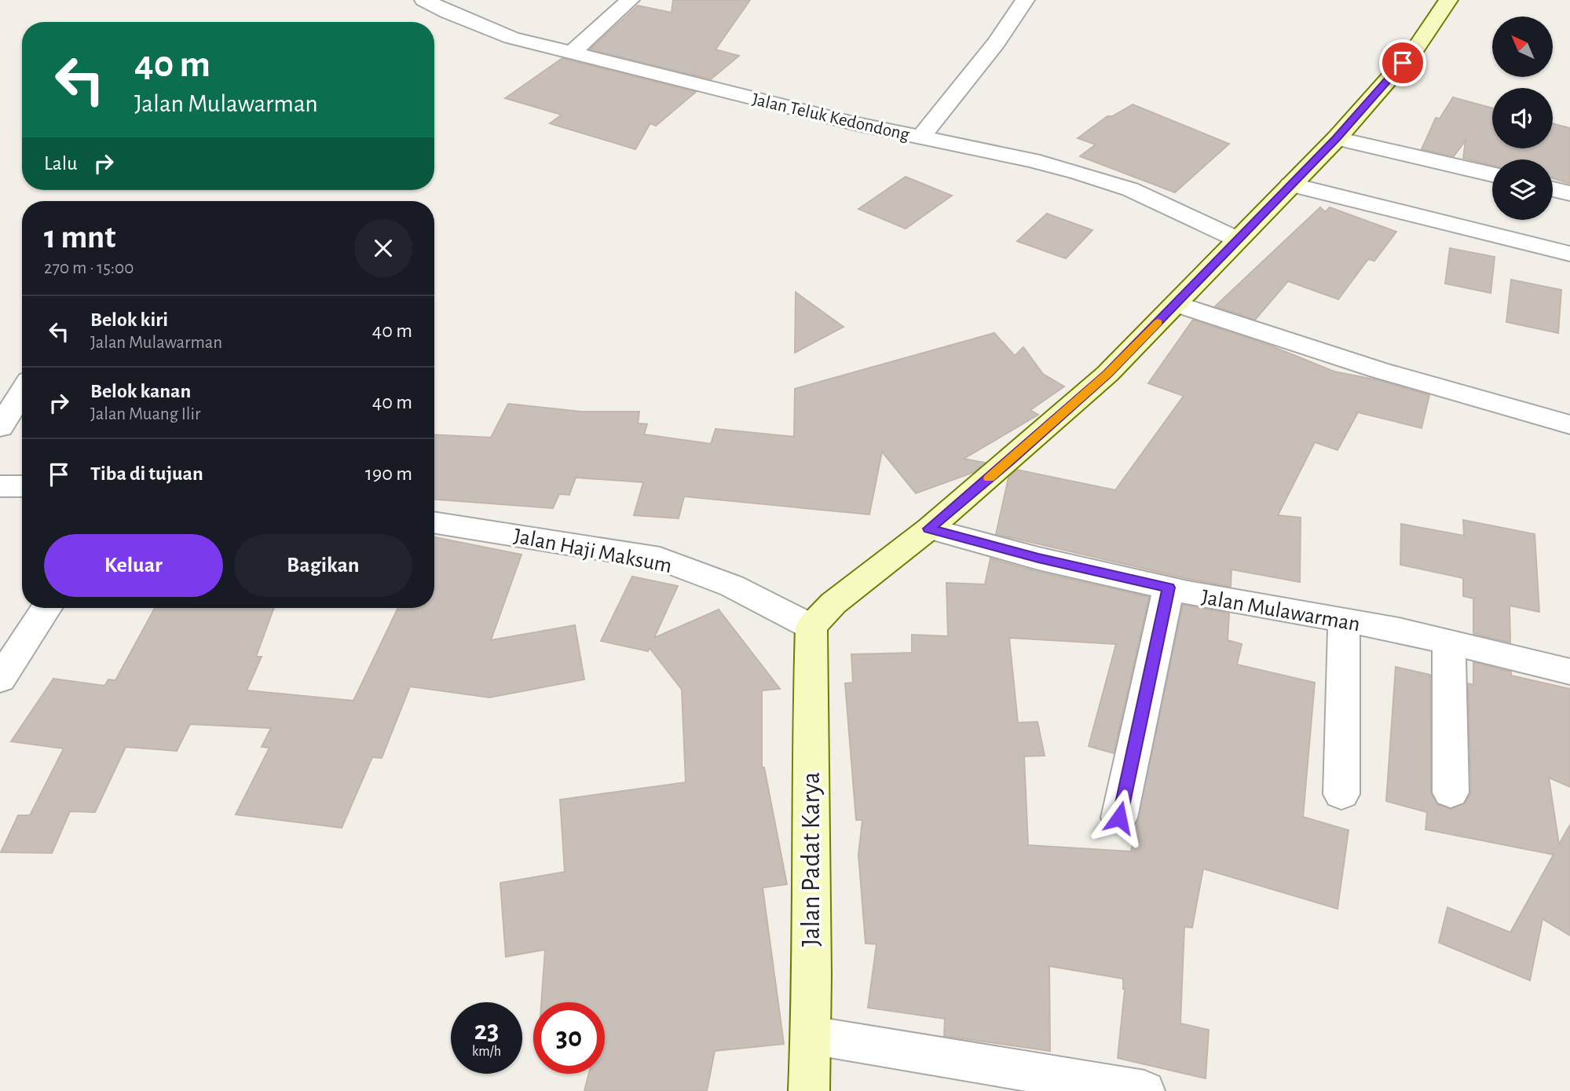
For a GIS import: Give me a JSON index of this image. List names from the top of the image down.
{
  "streets": {
    "main road": ["Jalan Padat Karya"],
    "street": ["Jalan Teluk Kedondong", "Jalan Haji Maksum", "Jalan Mulawarman"]
  },
  "crossings": [
    ["Jalan Haji Maksum", "Jalan Padat Karya"]
  ],
  "north": "top left",
  "page": {
    "turn": ["40 m", "Jalan Mulawarman"],
    "then": "Lalu",
    "heading": ["1 mnt", "270 m · 15:00"],
    "list": [
      {
        "name": "Belok kiri",
        "note": "Jalan Mulawarman",
        "value": "40 m"
      },
      {
        "name": "Belok kanan",
        "note": "Jalan Muang Ilir",
        "value": "40 m"
      },
      {
        "name": "Tiba di tujuan",
        "value": "190 m"
      }
    ],
    "buttons": ["Keluar", "Bagikan"],
    "speed": "23 km/h",
    "limit": "30"
  }
}
